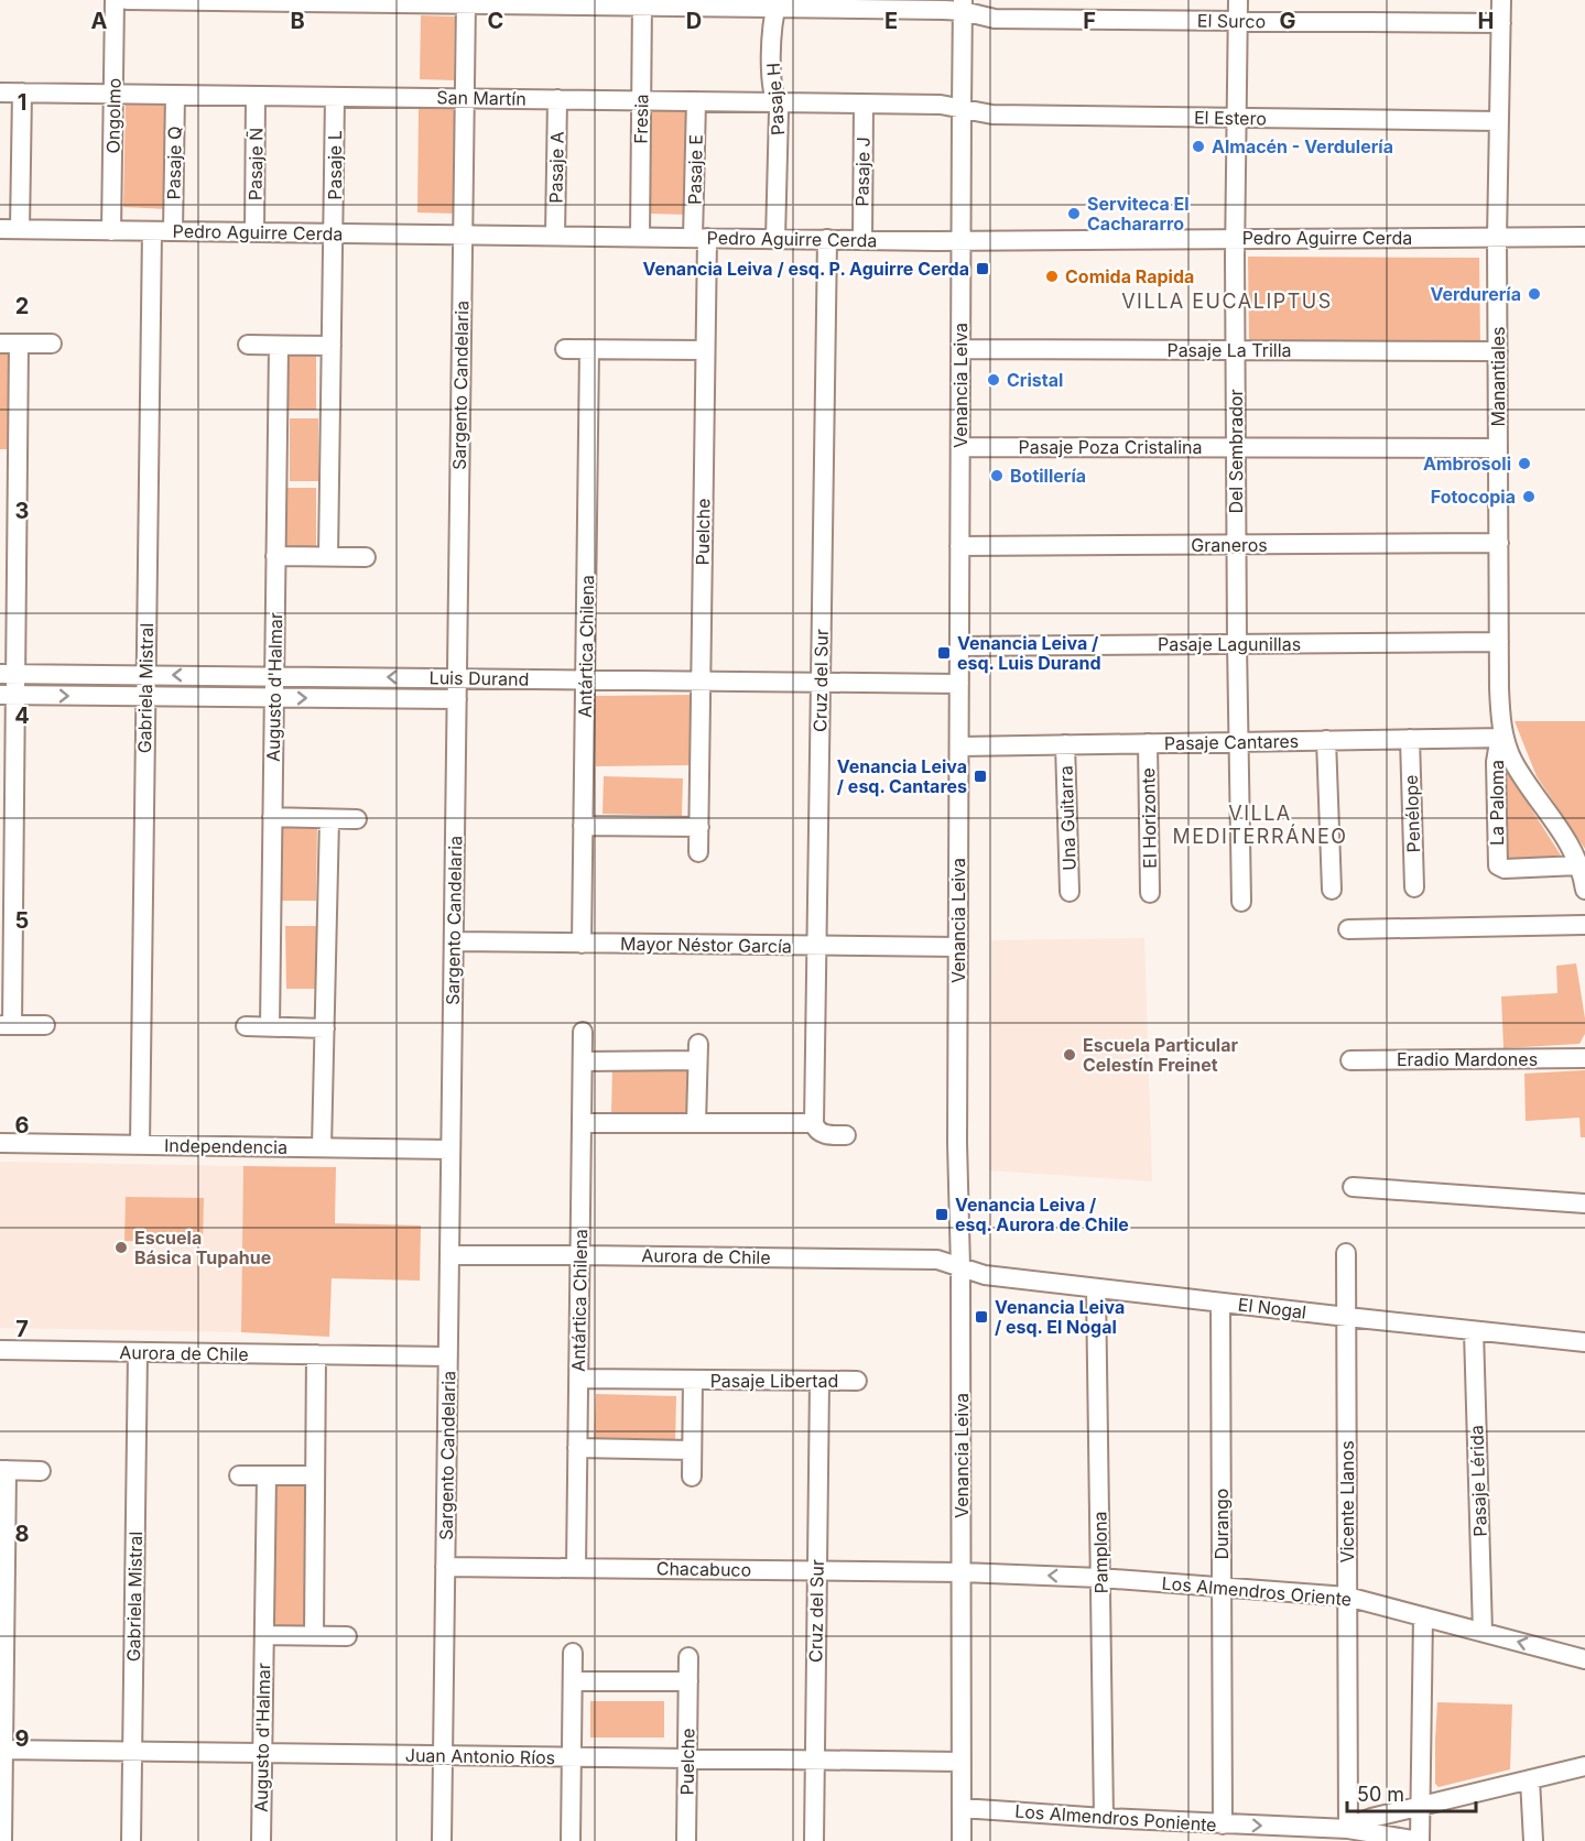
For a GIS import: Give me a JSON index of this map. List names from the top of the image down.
{
  "streets": {
    "street": [
      "El Surco",
      "San Martín",
      "Pasaje H",
      "Ongolmo",
      "El Estero",
      "Fresia",
      "Pasaje Q",
      "Pasaje Ñ",
      "Pasaje L",
      "Pasaje A",
      "Pasaje E",
      "Pasaje J",
      "Pedro Aguirre Cerda",
      "Pasaje La Trilla",
      "Manantiales",
      "Sargento Candelaria",
      "Venancia Leiva",
      "Pasaje Poza Cristalina",
      "Del Sembrador",
      "Puelche",
      "Graneros",
      "Pasaje Lagunillas",
      "Antártica Chilena",
      "Luis Durand",
      "Cruz del Sur",
      "Augusto d'Halmar",
      "Gabriela Mistral",
      "Pasaje Cantares",
      "La Paloma",
      "Penélope",
      "Una Guitarra",
      "El Horizonte",
      "Mayor Néstor García",
      "Eradio Mardones",
      "Independencia",
      "Aurora de Chile",
      "El Nogal",
      "Pasaje Libertad",
      "Pasaje Lérida",
      "Vicente Llanos",
      "Durango",
      "Pamplona",
      "Chacabuco",
      "Los Almendros Oriente",
      "Juan Antonio Ríos",
      "Los Almendros Poniente"
    ]
  },
  "crossings": [
    ["El Surco", "Pasaje H"],
    ["El Surco", "Fresia"],
    ["El Surco", "Manantiales"],
    ["El Surco", "Sargento Candelaria"],
    ["El Surco", "Venancia Leiva"],
    ["El Surco", "Del Sembrador"],
    ["San Martín", "Pasaje H"],
    ["San Martín", "Ongolmo"],
    ["San Martín", "El Estero"],
    ["San Martín", "Fresia"],
    ["San Martín", "Pasaje Q"],
    ["San Martín", "Pasaje Ñ"],
    ["San Martín", "Pasaje L"],
    ["San Martín", "Pasaje A"],
    ["San Martín", "Pasaje E"],
    ["San Martín", "Pasaje J"],
    ["San Martín", "Sargento Candelaria"],
    ["San Martín", "Venancia Leiva"],
    ["Pasaje H", "Pedro Aguirre Cerda"],
    ["Ongolmo", "Pedro Aguirre Cerda"],
    ["El Estero", "Manantiales"],
    ["El Estero", "Venancia Leiva"],
    ["El Estero", "Del Sembrador"],
    ["Fresia", "Pedro Aguirre Cerda"],
    ["Pasaje Q", "Pedro Aguirre Cerda"],
    ["Pasaje Ñ", "Pedro Aguirre Cerda"],
    ["Pasaje L", "Pedro Aguirre Cerda"],
    ["Pasaje A", "Pedro Aguirre Cerda"],
    ["Pasaje E", "Pedro Aguirre Cerda"],
    ["Pasaje E", "Puelche"],
    ["Pasaje J", "Pedro Aguirre Cerda"],
    ["Pedro Aguirre Cerda", "Manantiales"],
    ["Pedro Aguirre Cerda", "Sargento Candelaria"],
    ["Pedro Aguirre Cerda", "Venancia Leiva"],
    ["Pedro Aguirre Cerda", "Del Sembrador"],
    ["Pedro Aguirre Cerda", "Puelche"],
    ["Pedro Aguirre Cerda", "Cruz del Sur"],
    ["Pedro Aguirre Cerda", "Gabriela Mistral"],
    ["Pasaje La Trilla", "Manantiales"],
    ["Pasaje La Trilla", "Venancia Leiva"],
    ["Pasaje La Trilla", "Del Sembrador"],
    ["Manantiales", "Pasaje Poza Cristalina"],
    ["Manantiales", "Graneros"],
    ["Manantiales", "Pasaje Lagunillas"],
    ["Manantiales", "Pasaje Cantares"],
    ["Manantiales", "La Paloma"],
    ["Sargento Candelaria", "Luis Durand"],
    ["Sargento Candelaria", "Mayor Néstor García"],
    ["Sargento Candelaria", "Independencia"],
    ["Sargento Candelaria", "Aurora de Chile"],
    ["Sargento Candelaria", "Chacabuco"],
    ["Sargento Candelaria", "Juan Antonio Ríos"],
    ["Venancia Leiva", "Pasaje Poza Cristalina"],
    ["Venancia Leiva", "Graneros"],
    ["Venancia Leiva", "Pasaje Lagunillas"],
    ["Venancia Leiva", "Luis Durand"],
    ["Venancia Leiva", "Pasaje Cantares"],
    ["Venancia Leiva", "Mayor Néstor García"],
    ["Venancia Leiva", "Aurora de Chile"],
    ["Venancia Leiva", "El Nogal"],
    ["Venancia Leiva", "Chacabuco"],
    ["Venancia Leiva", "Los Almendros Oriente"],
    ["Venancia Leiva", "Juan Antonio Ríos"],
    ["Venancia Leiva", "Los Almendros Poniente"],
    ["Pasaje Poza Cristalina", "Del Sembrador"],
    ["Del Sembrador", "Graneros"],
    ["Del Sembrador", "Pasaje Lagunillas"],
    ["Del Sembrador", "Pasaje Cantares"],
    ["Puelche", "Luis Durand"],
    ["Puelche", "Juan Antonio Ríos"],
    ["Antártica Chilena", "Luis Durand"],
    ["Antártica Chilena", "Mayor Néstor García"],
    ["Antártica Chilena", "Aurora de Chile"],
    ["Antártica Chilena", "Pasaje Libertad"],
    ["Antártica Chilena", "Chacabuco"],
    ["Luis Durand", "Cruz del Sur"],
    ["Luis Durand", "Augusto d'Halmar"],
    ["Luis Durand", "Gabriela Mistral"],
    ["Cruz del Sur", "Mayor Néstor García"],
    ["Cruz del Sur", "Pasaje Libertad"],
    ["Cruz del Sur", "Chacabuco"],
    ["Cruz del Sur", "Juan Antonio Ríos"],
    ["Augusto d'Halmar", "Juan Antonio Ríos"],
    ["Gabriela Mistral", "Independencia"],
    ["Gabriela Mistral", "Aurora de Chile"],
    ["Gabriela Mistral", "Juan Antonio Ríos"],
    ["Pasaje Cantares", "La Paloma"],
    ["Pasaje Cantares", "Penélope"],
    ["Pasaje Cantares", "Una Guitarra"],
    ["Pasaje Cantares", "El Horizonte"],
    ["Aurora de Chile", "El Nogal"],
    ["El Nogal", "Pasaje Lérida"],
    ["El Nogal", "Vicente Llanos"],
    ["El Nogal", "Durango"],
    ["El Nogal", "Pamplona"],
    ["Pasaje Lérida", "Los Almendros Oriente"],
    ["Vicente Llanos", "Los Almendros Oriente"],
    ["Vicente Llanos", "Los Almendros Poniente"],
    ["Durango", "Los Almendros Oriente"],
    ["Durango", "Los Almendros Poniente"],
    ["Pamplona", "Los Almendros Oriente"],
    ["Pamplona", "Los Almendros Poniente"],
    ["Chacabuco", "Los Almendros Oriente"]
  ],
  "one_way": ["Los Almendros Oriente"],
  "districts": ["VILLA EUCALIPTUS", "VILLA MEDITERRÁNEO"],
  "places": {
    "other": [
      "Almacén - Verdulería",
      "Serviteca El Cachararro",
      "Comida Rapida",
      "Verdurería",
      "Cristal",
      "Ambrosoli",
      "Botillería",
      "Fotocopia",
      "Escuela Particular Celestín Freinet",
      "Escuela Básica Tupahue"
    ],
    "transit": [
      "Venancia Leiva / esq. P. Aguirre Cerda",
      "Venancia Leiva / esq. Luis Durand",
      "Venancia Leiva / esq. Cantares",
      "Venancia Leiva / esq. Aurora de Chile",
      "Venancia Leiva / esq. El Nogal"
    ]
  },
  "scale_bar": "50 m",
  "grid": {
    "columns": [
      "A",
      "B",
      "C",
      "D",
      "E",
      "F",
      "G",
      "H"
    ],
    "rows": [
      "1",
      "2",
      "3",
      "4",
      "5",
      "6",
      "7",
      "8",
      "9"
    ]
  }
}
